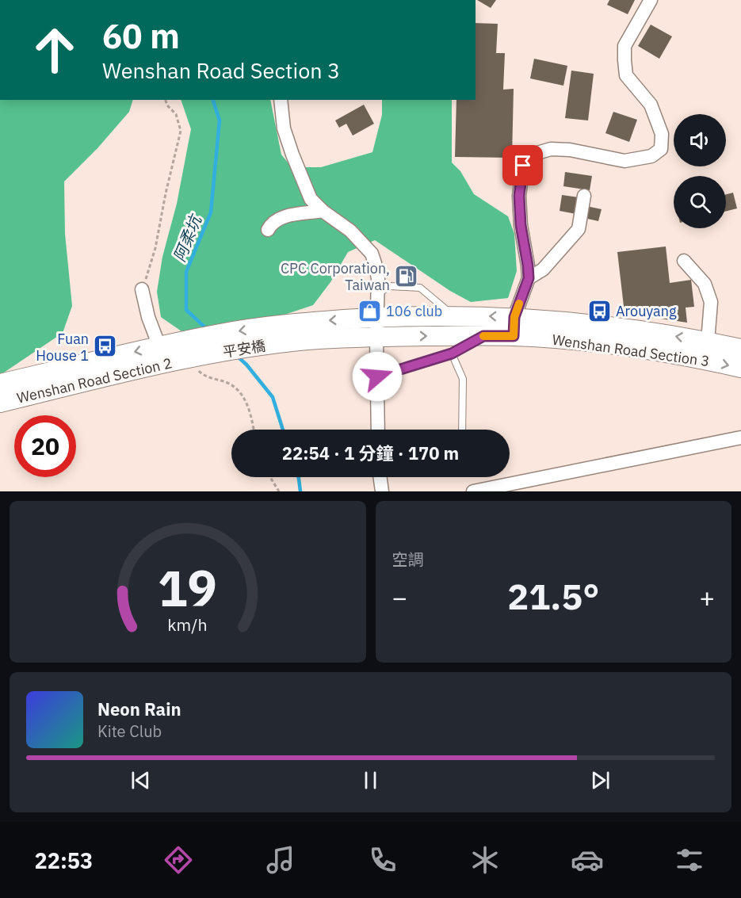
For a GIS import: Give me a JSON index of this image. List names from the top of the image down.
{
  "streets": {
    "main road": ["平安橋", "Wenshan Road Section 3", "Wenshan Road Section 2"]
  },
  "crossings": [
    ["平安橋", "Wenshan Road Section 3"],
    ["平安橋", "Wenshan Road Section 2"]
  ],
  "water": ["阿柔坑"],
  "places": {
    "fuel station": ["CPC Corporation, Taiwan"],
    "shop": ["106 club"],
    "bus stop": ["Arouyang", "Fuan House 1"]
  },
  "page": {
    "turn": ["60 m", "Wenshan Road Section 3"],
    "limit": "20",
    "trip": "22:54 · 1 分鐘 · 170 m",
    "tile": "空調",
    "heat": ["−", "21.5°", "+"],
    "song": ["Neon Rain", "Kite Club"],
    "tabs": "22:53",
    "gauge": ["19", "km/h"]
  }
}
